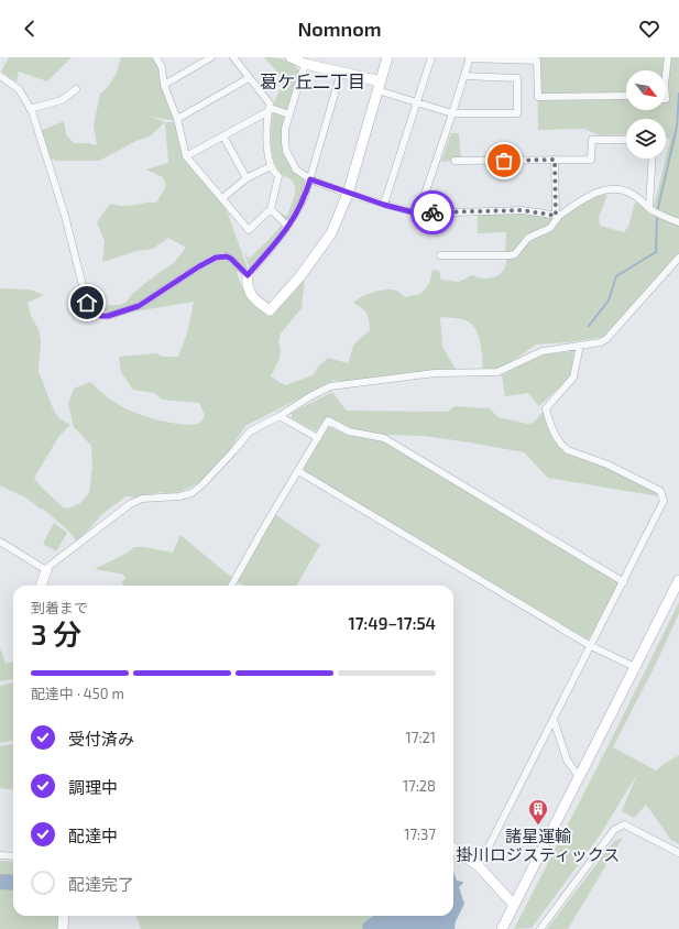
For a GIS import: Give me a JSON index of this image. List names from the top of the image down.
{
  "districts": ["葛ケ丘二丁目"],
  "places": {
    "building": ["諸星運輸 掛川ロジスティックス"]
  },
  "north": "bottom right",
  "page": {
    "header": "Nomnom",
    "heading": ["3 分", "到着まで", "17:49–17:54"],
    "bar": "配達中 · 450 m",
    "list": [
      ["受付済み", "17:21"],
      ["調理中", "17:28"],
      ["配達中", "17:37"],
      "配達完了"
    ]
  }
}
